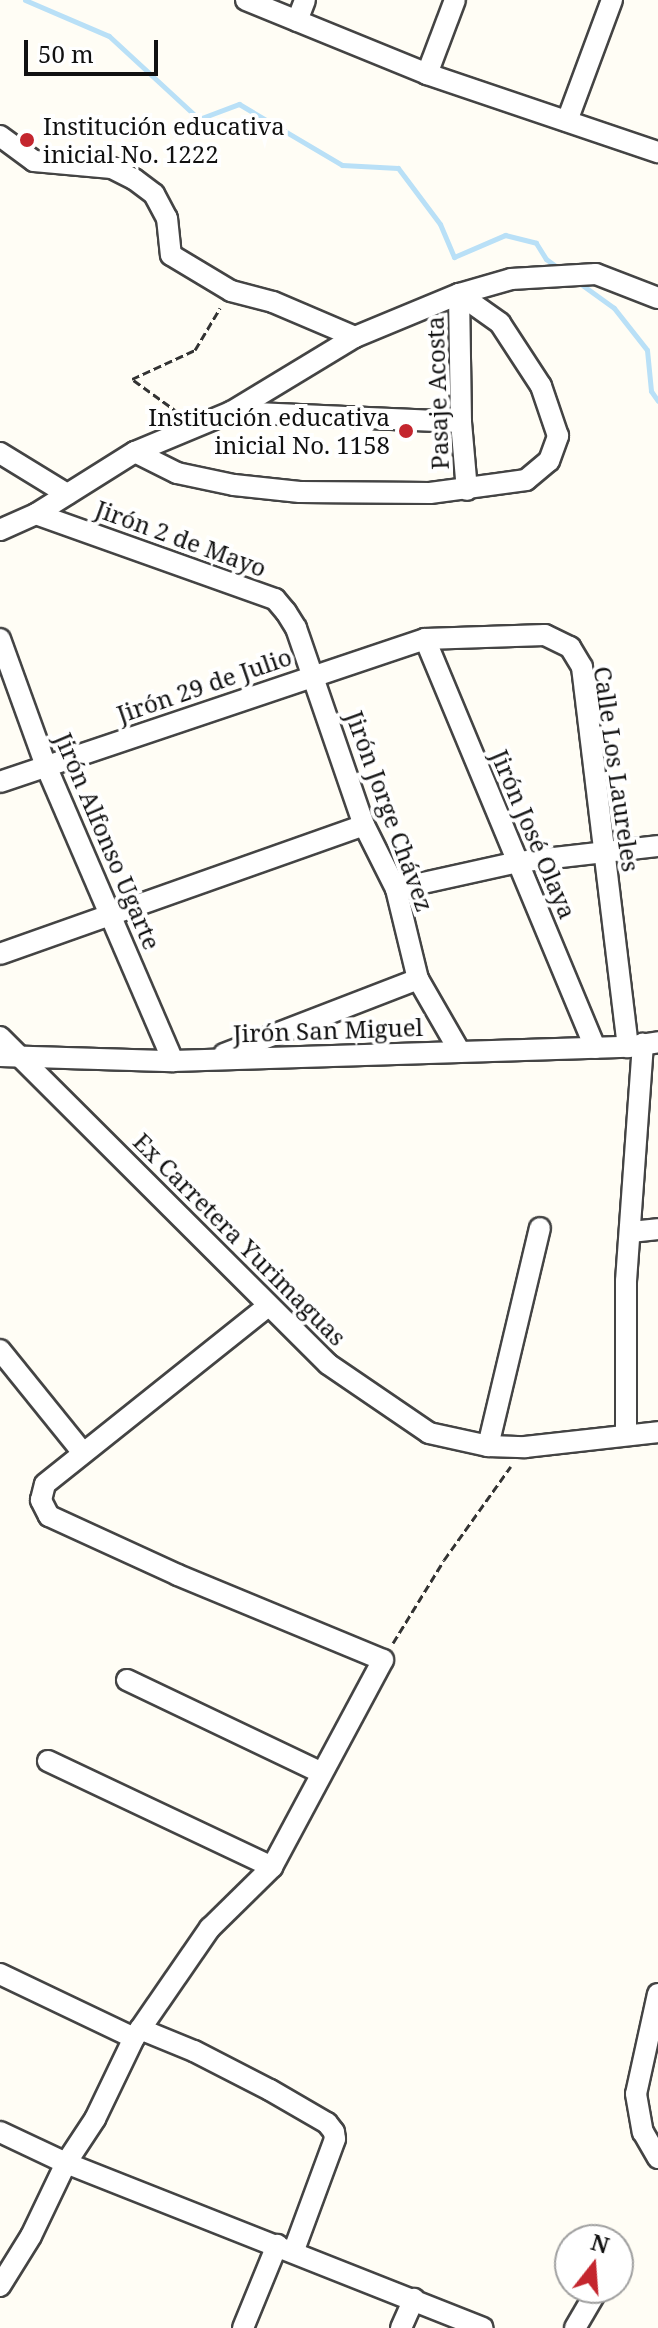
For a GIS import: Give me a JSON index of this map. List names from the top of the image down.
{
  "streets": {
    "street": [
      "Pasaje Acosta",
      "Jirón 2 de Mayo",
      "Jirón 29 de Julio",
      "Calle Los Laureles",
      "Jirón Jorge Chávez",
      "Jirón José Olaya",
      "Jirón Alfonso Ugarte",
      "Jirón San Miguel",
      "Ex Carretera Yurimaguas"
    ]
  },
  "crossings": [
    ["Jirón 2 de Mayo", "Jirón Jorge Chávez"],
    ["Jirón 29 de Julio", "Calle Los Laureles"],
    ["Jirón 29 de Julio", "Jirón Jorge Chávez"],
    ["Jirón 29 de Julio", "Jirón José Olaya"],
    ["Jirón 29 de Julio", "Jirón Alfonso Ugarte"],
    ["Calle Los Laureles", "Jirón José Olaya"],
    ["Calle Los Laureles", "Jirón San Miguel"],
    ["Calle Los Laureles", "Ex Carretera Yurimaguas"],
    ["Jirón Jorge Chávez", "Jirón San Miguel"],
    ["Jirón José Olaya", "Jirón San Miguel"],
    ["Jirón Alfonso Ugarte", "Jirón San Miguel"],
    ["Jirón San Miguel", "Ex Carretera Yurimaguas"]
  ],
  "places": ["Institución educativa inicial No. 1222", "Institución educativa inicial No. 1158"],
  "scale_bar": "50 m",
  "north": "top"
}
